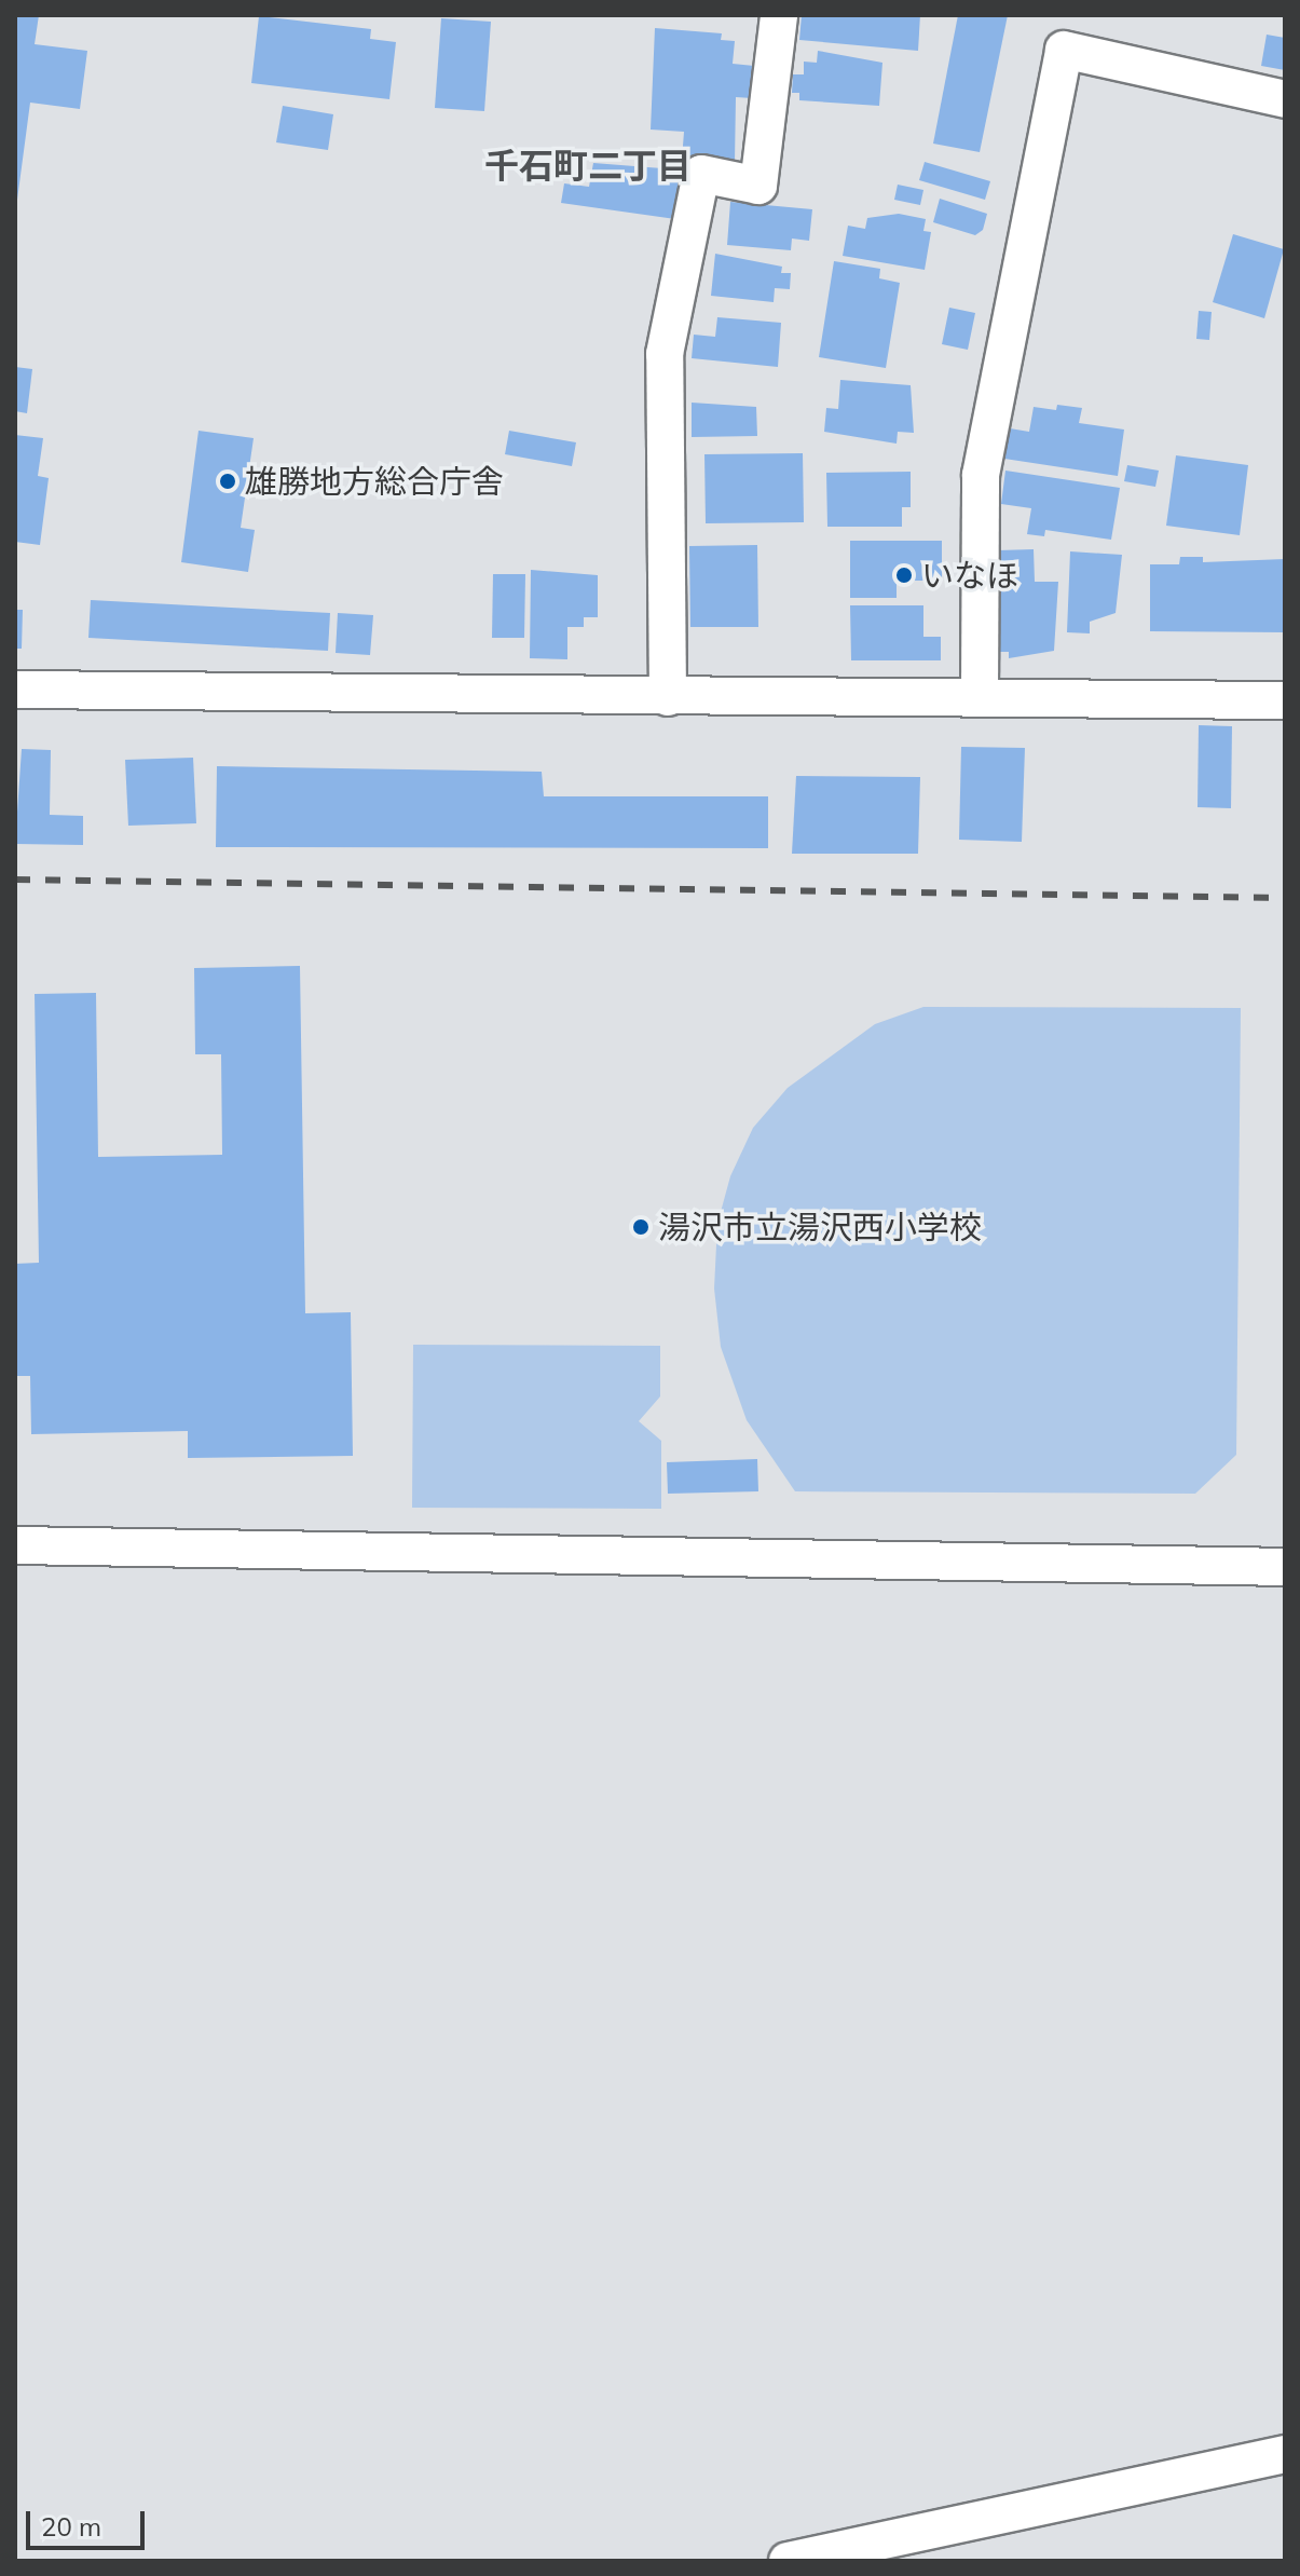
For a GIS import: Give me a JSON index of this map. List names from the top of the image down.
{
  "districts": ["千石町二丁目"],
  "places": ["雄勝地方総合庁舎", "いなほ", "湯沢市立湯沢西小学校"],
  "scale_bar": "20 m"
}
